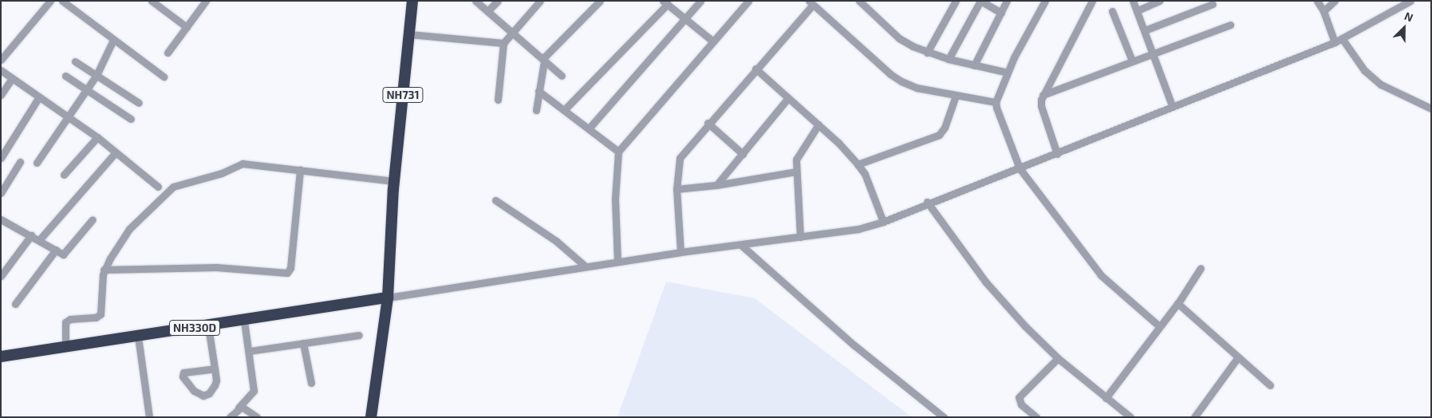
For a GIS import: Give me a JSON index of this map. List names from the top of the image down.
{
  "streets": {
    "highway": ["NH731", "NH330D"]
  },
  "crossings": [
    ["NH731", "NH330D"]
  ],
  "north": "top right"
}
